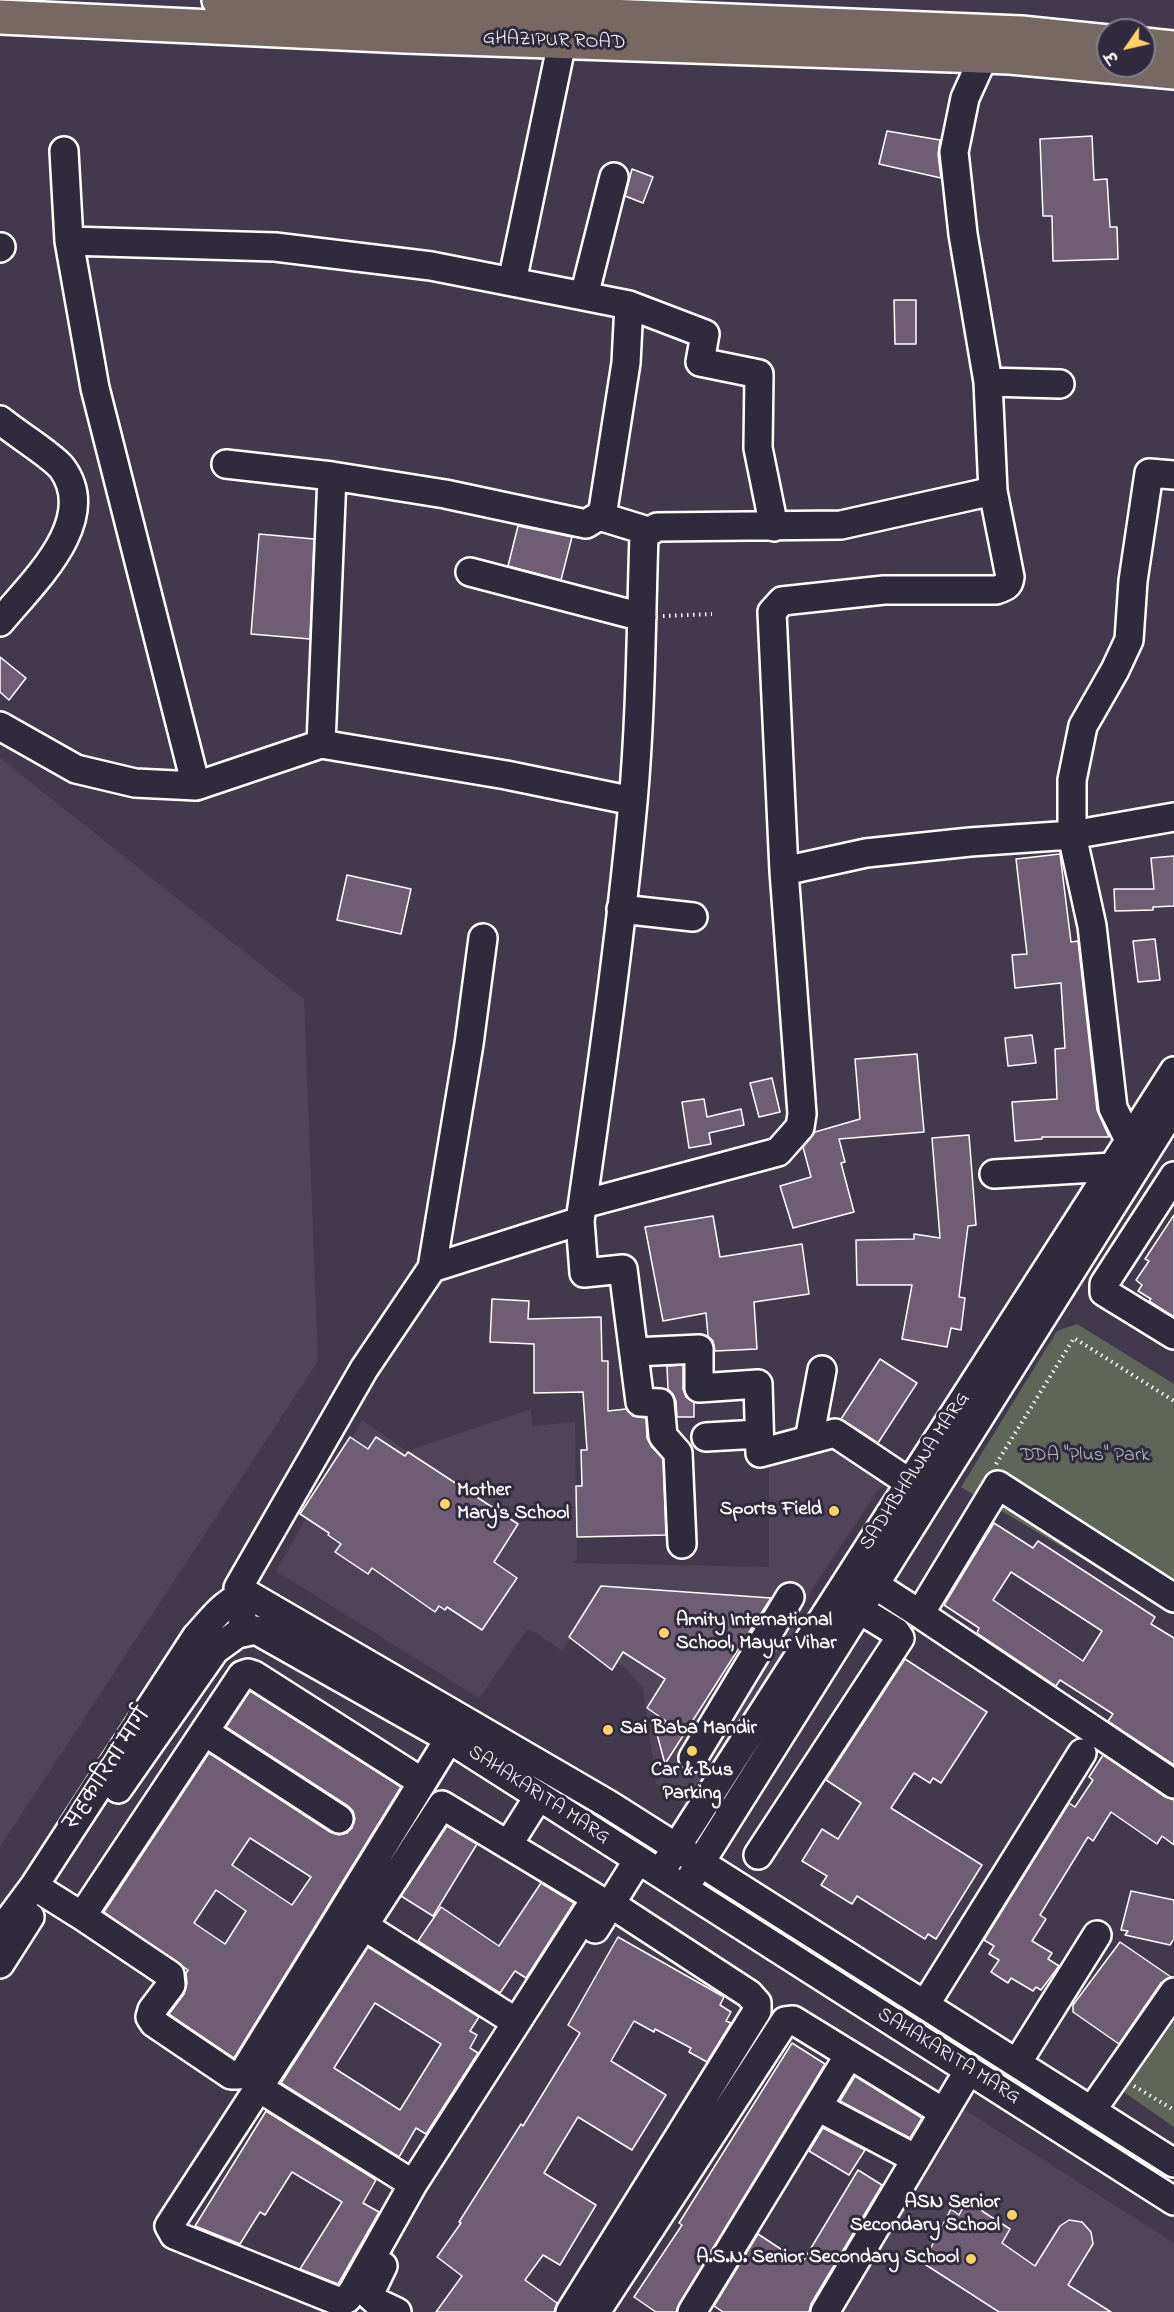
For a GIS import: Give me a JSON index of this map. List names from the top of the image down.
{
  "streets": {
    "main road": ["GHAZIPUR ROAD"],
    "street": ["SADHBHAWNA MARG", "सहकारिता मार्ग", "SAHAKARITA MARG"]
  },
  "crossings": [
    ["SADHBHAWNA MARG", "SAHAKARITA MARG"],
    ["सहकारिता मार्ग", "SAHAKARITA MARG"]
  ],
  "parks": ["DDA \"Plus\" Park"],
  "places": [
    "Mother Mary's School",
    "Sports Field",
    "Amity International School, Mayur Vihar",
    "Sai Baba Mandir",
    "Car & Bus Parking",
    "ASN Senior Secondary School",
    "A.S.N. Senior Secondary School"
  ],
  "north": "bottom left"
}
